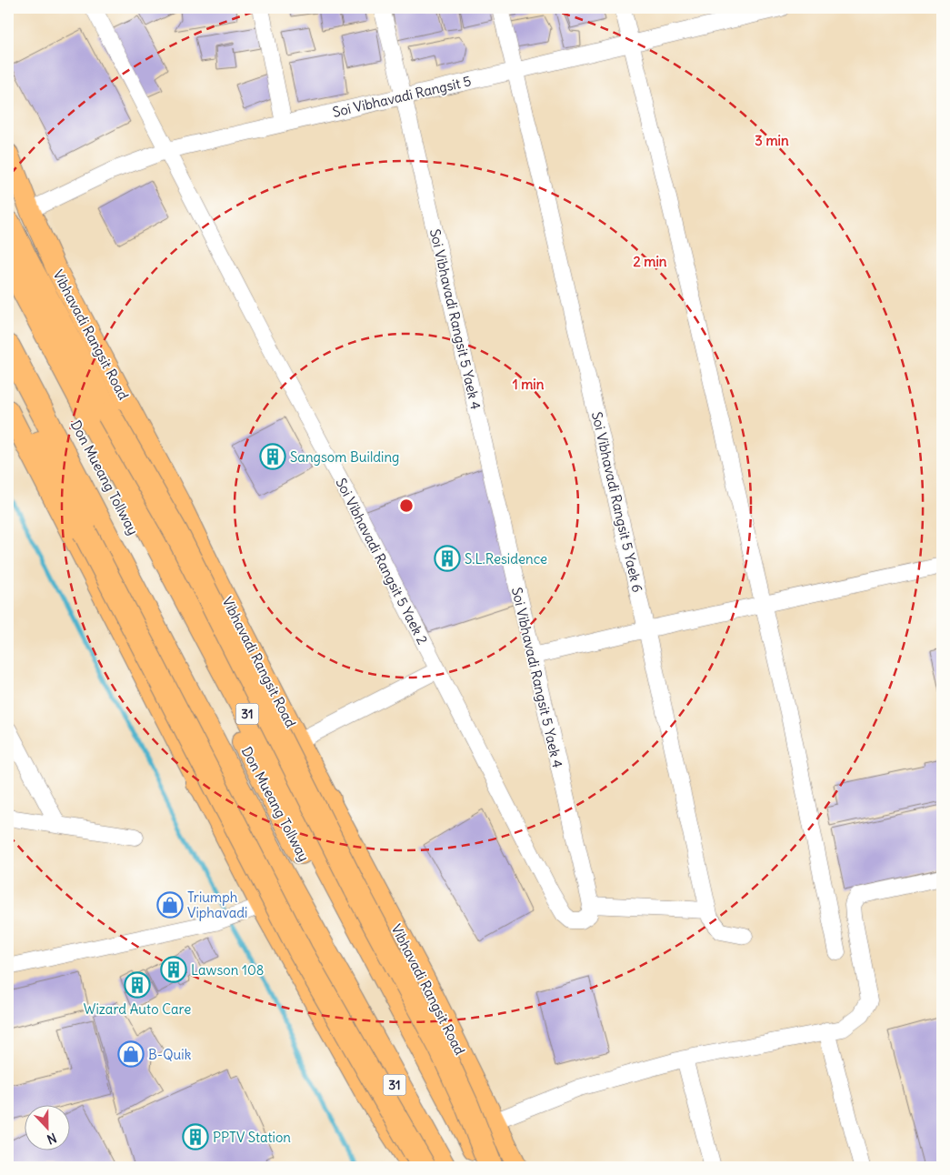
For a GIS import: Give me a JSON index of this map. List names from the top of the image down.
{
  "streets": {
    "highway": ["Don Mueang Tollway", "31"],
    "main road": ["Vibhavadi Rangsit Road"],
    "street": [
      "Soi Vibhavadi Rangsit 5",
      "Soi Vibhavadi Rangsit 5 Yaek 4",
      "Soi Vibhavadi Rangsit 5 Yaek 6",
      "Soi Vibhavadi Rangsit 5 Yaek 2"
    ]
  },
  "crossings": [
    ["Soi Vibhavadi Rangsit 5", "Soi Vibhavadi Rangsit 5 Yaek 4"],
    ["Soi Vibhavadi Rangsit 5", "Vibhavadi Rangsit Road"],
    ["Soi Vibhavadi Rangsit 5", "Soi Vibhavadi Rangsit 5 Yaek 6"],
    ["Soi Vibhavadi Rangsit 5", "Soi Vibhavadi Rangsit 5 Yaek 2"],
    ["Soi Vibhavadi Rangsit 5 Yaek 4", "Soi Vibhavadi Rangsit 5 Yaek 2"]
  ],
  "places": {
    "building": [
      "Sangsom Building",
      "S.L.Residence",
      "Lawson 108",
      "Wizard Auto Care",
      "PPTV Station"
    ],
    "shop": ["Triumph Viphavadi", "B-Quik"]
  },
  "north": "bottom",
  "rings": ["3 min", "2 min", "1 min"]
}
